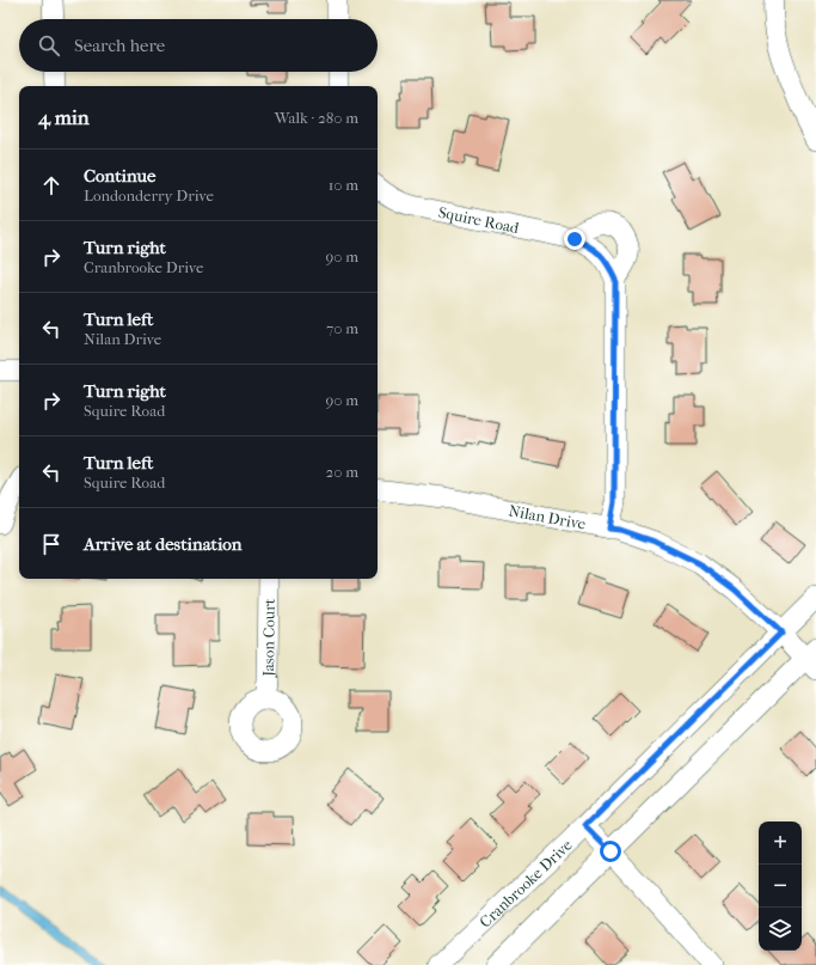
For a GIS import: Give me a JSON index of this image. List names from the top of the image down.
{
  "streets": {
    "street": [
      "Squire Road",
      "Nilan Drive",
      "Jason Court",
      "Cranbrooke Drive"
    ]
  },
  "crossings": [
    ["Squire Road", "Nilan Drive"],
    ["Nilan Drive", "Cranbrooke Drive"]
  ],
  "page": {
    "search": "Search here",
    "heading": ["4 min", "Walk · 280 m"],
    "list": [
      ["Continue", "Londonderry Drive", "10 m"],
      ["Turn right", "Cranbrooke Drive", "90 m"],
      ["Turn left", "Nilan Drive", "70 m"],
      ["Turn right", "Squire Road", "90 m"],
      ["Turn left", "Squire Road", "20 m"],
      "Arrive at destination"
    ],
    "map_buttons": ["+", "−"]
  }
}
